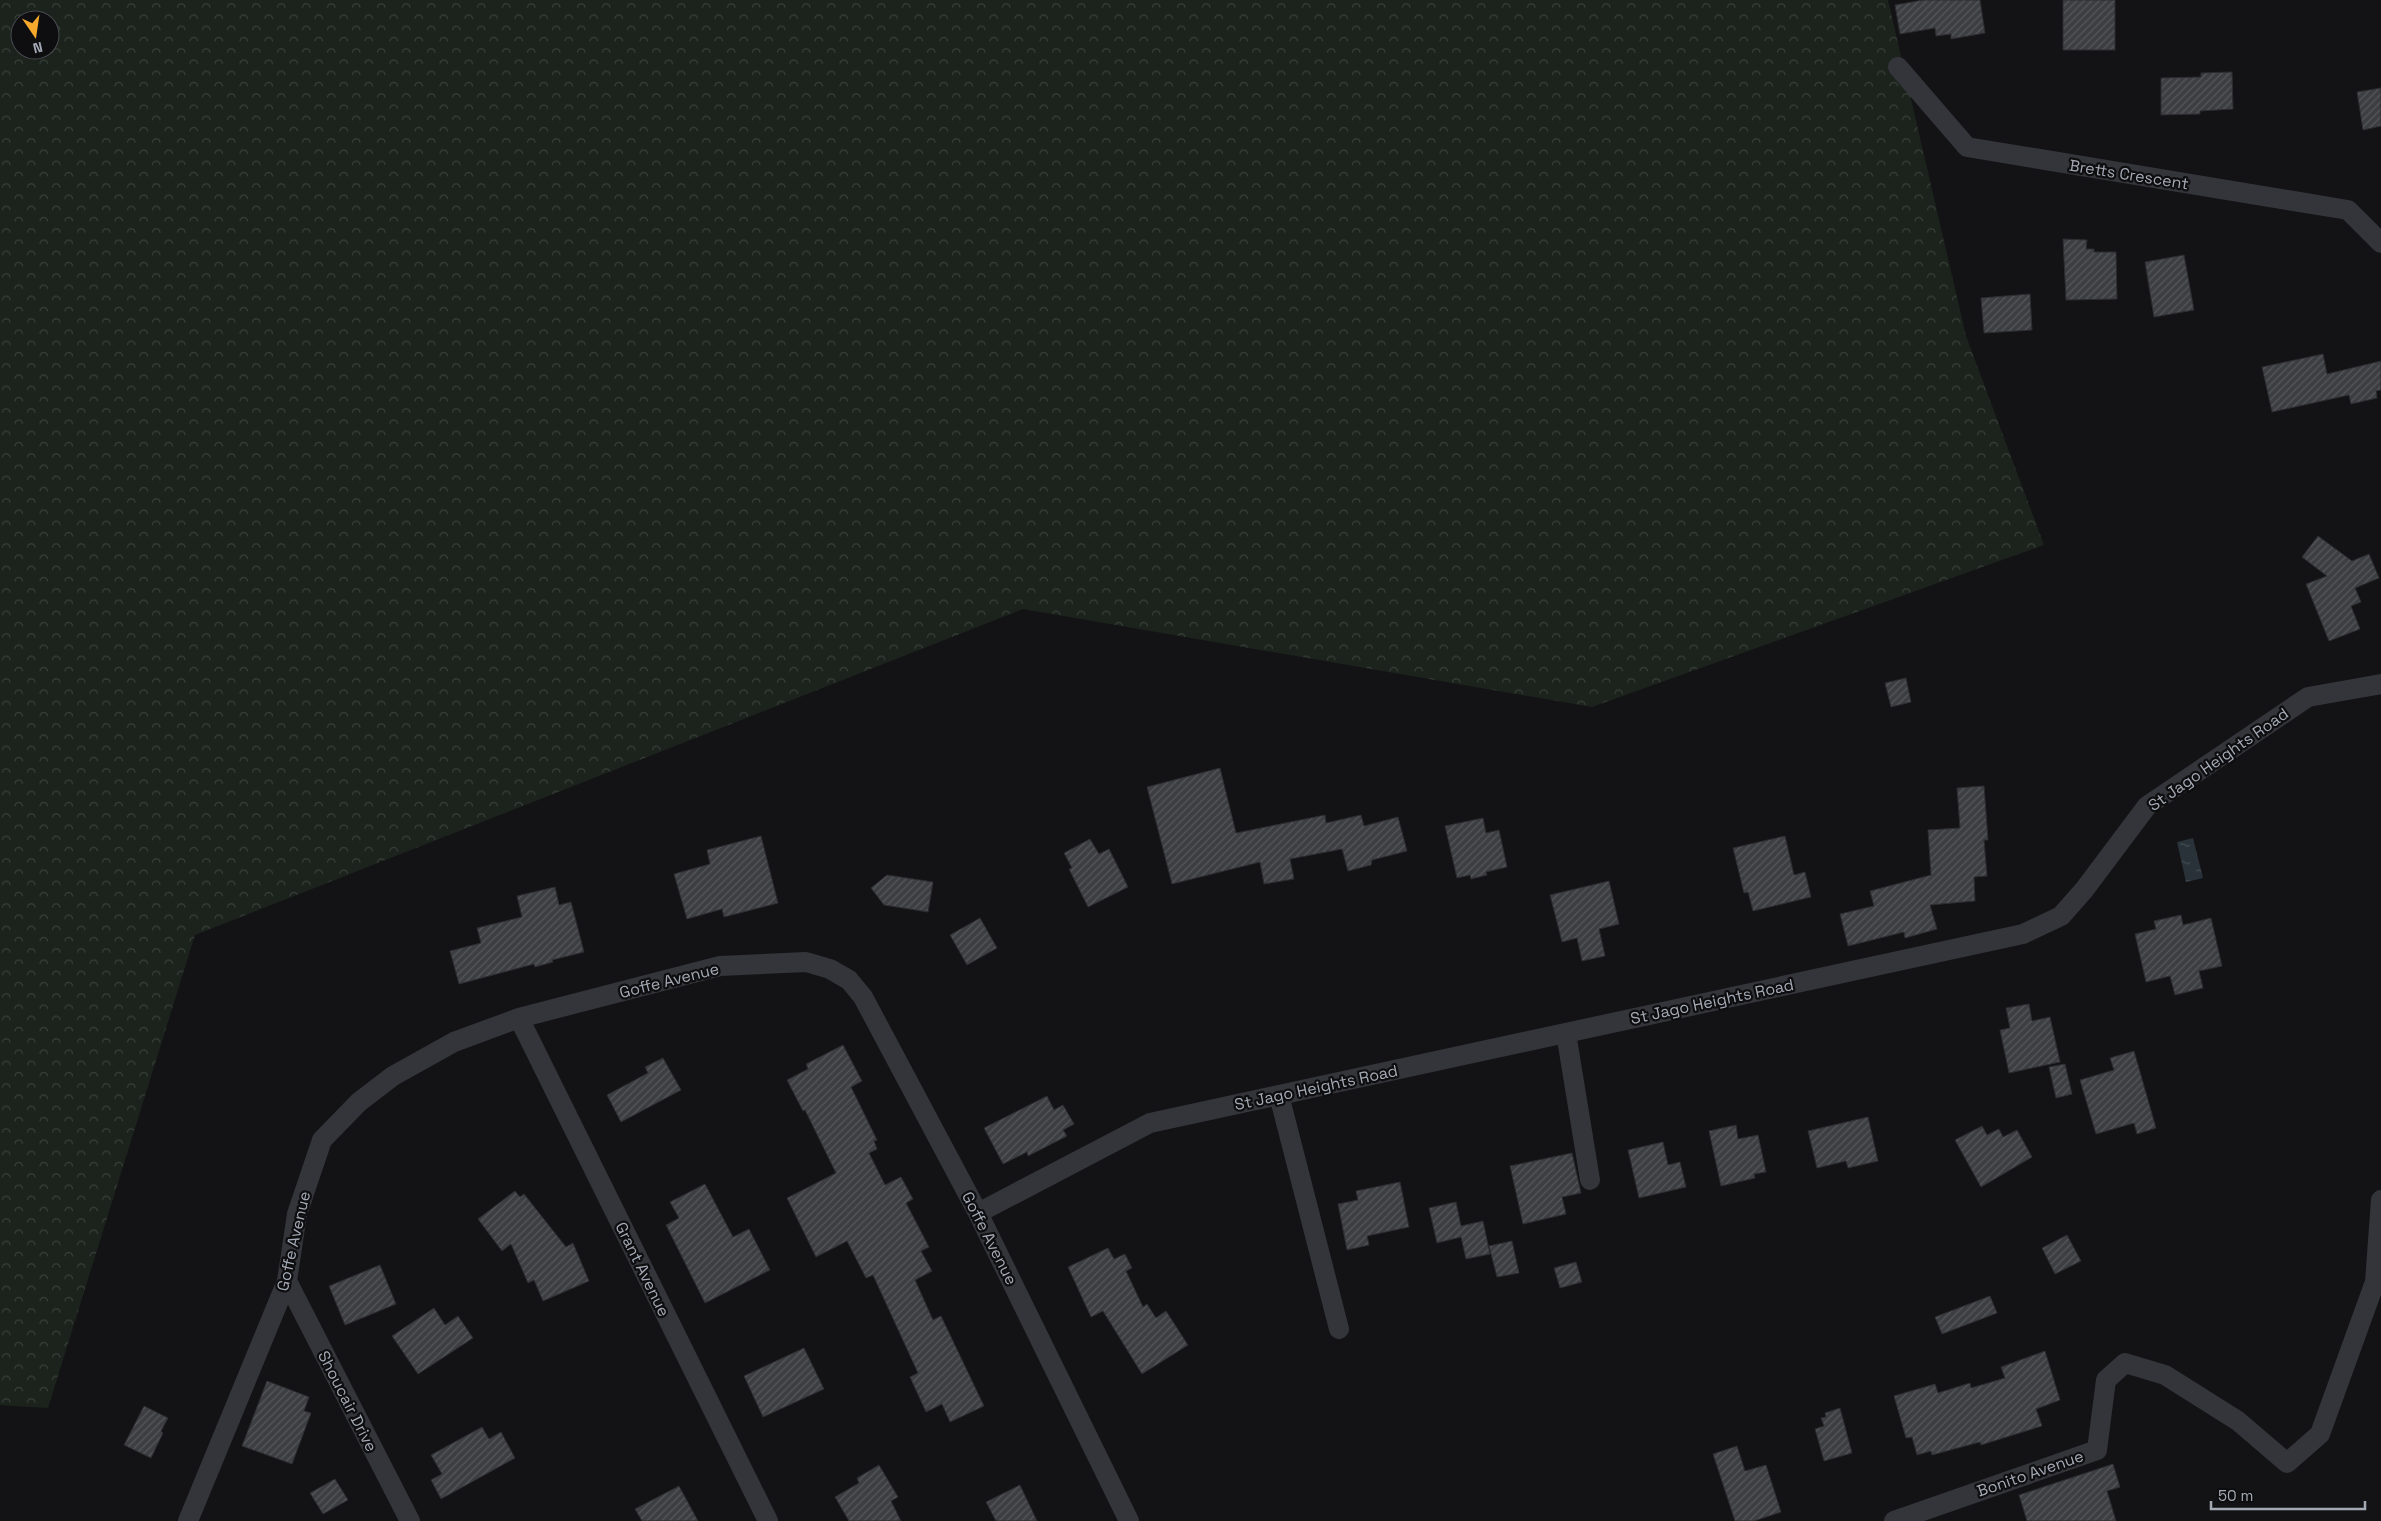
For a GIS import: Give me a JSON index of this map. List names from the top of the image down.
{
  "streets": {
    "street": [
      "Bretts Crescent",
      "St Jago Heights Road",
      "Goffe Avenue",
      "Grant Avenue",
      "Shoucair Drive",
      "Bonito Avenue"
    ]
  },
  "crossings": [
    ["St Jago Heights Road", "Goffe Avenue"],
    ["Goffe Avenue", "Grant Avenue"],
    ["Goffe Avenue", "Shoucair Drive"]
  ],
  "scale_bar": "50 m",
  "north": "bottom"
}
